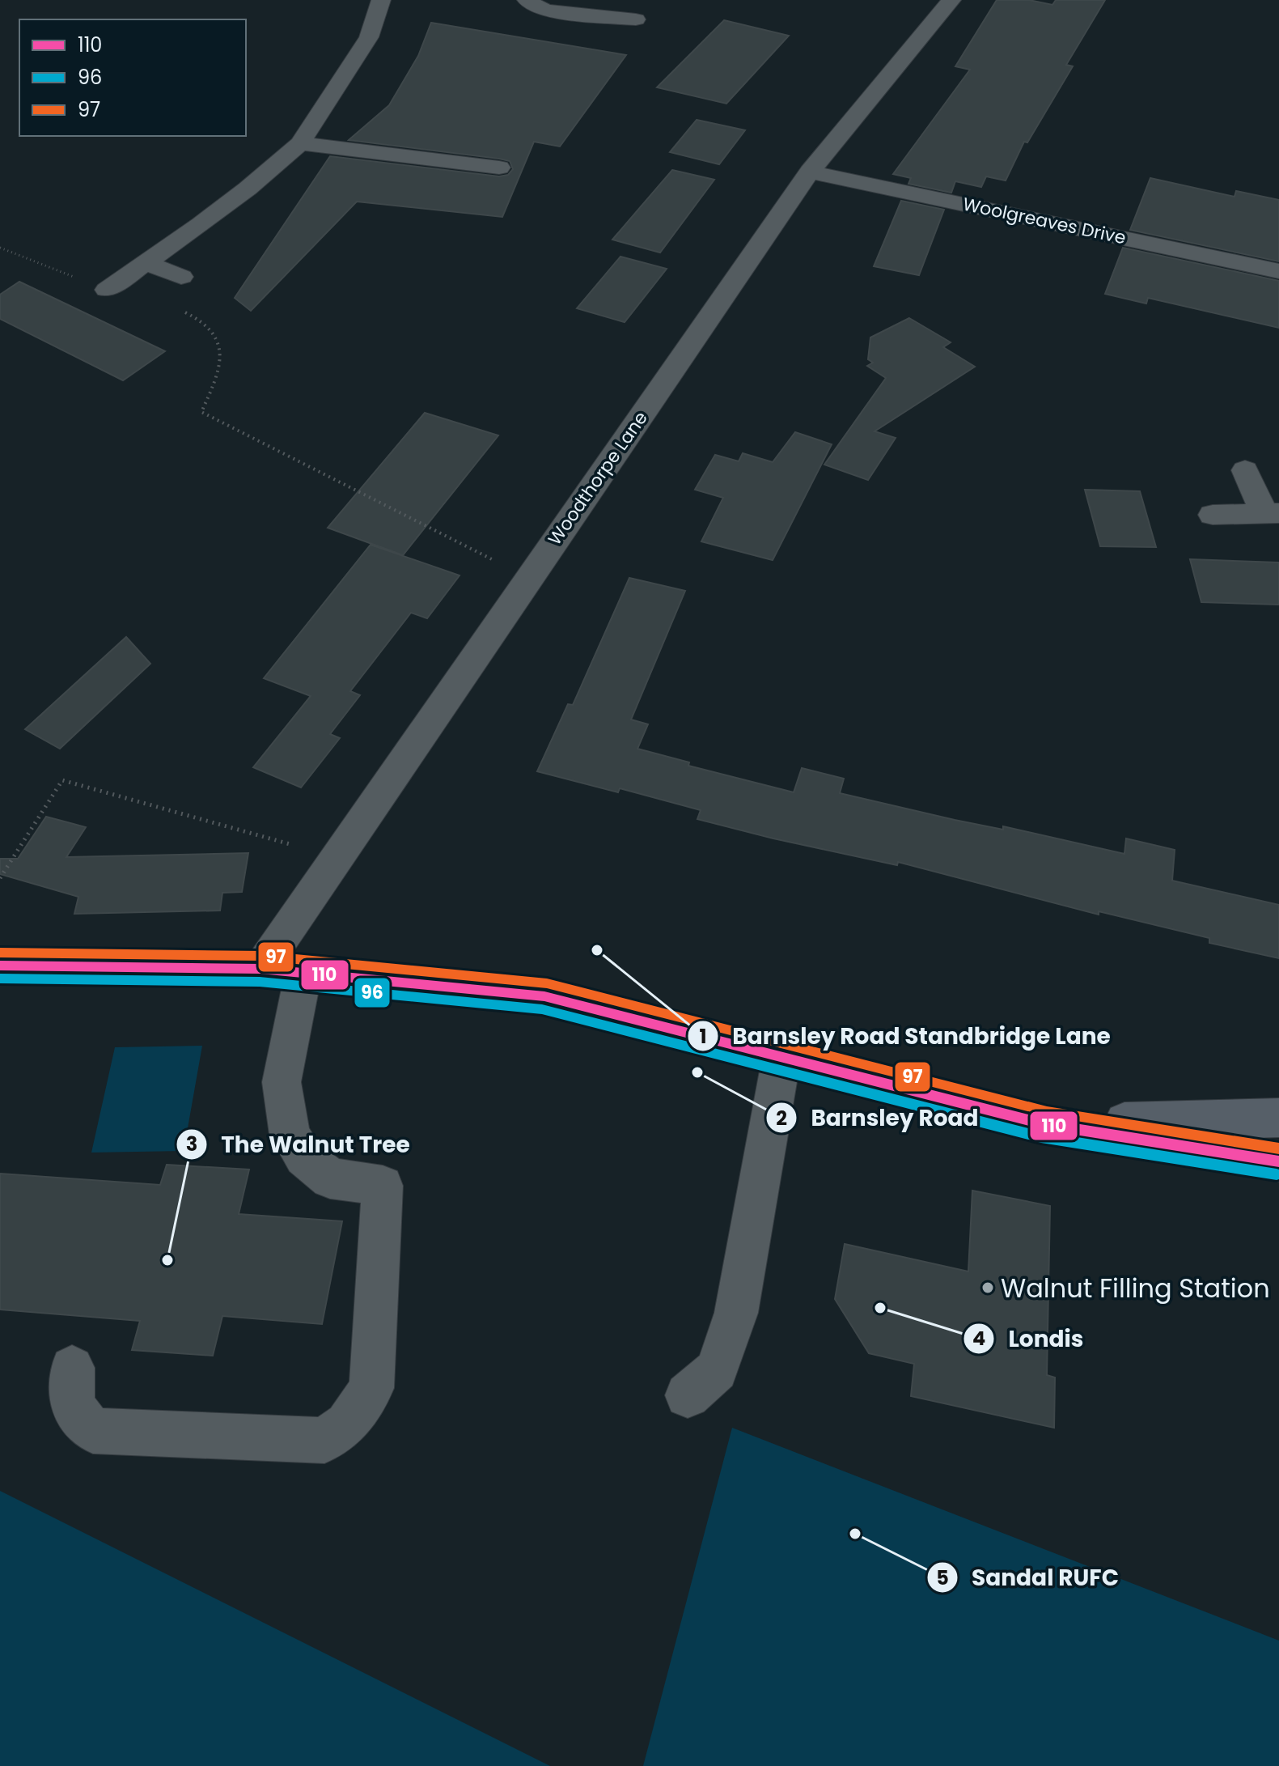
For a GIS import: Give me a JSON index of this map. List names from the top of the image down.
{
  "streets": {
    "street": ["Woolgreaves Drive", "Woodthorpe Lane"]
  },
  "crossings": [
    ["Woolgreaves Drive", "Woodthorpe Lane"]
  ],
  "places": [
    "Barnsley Road Standbridge Lane",
    "Barnsley Road",
    "The Walnut Tree",
    "Walnut Filling Station",
    "Londis",
    "Sandal RUFC"
  ],
  "lines": ["transit line 97", "transit line 110", "transit line 96"],
  "legend": ["110", "96", "97"]
}
